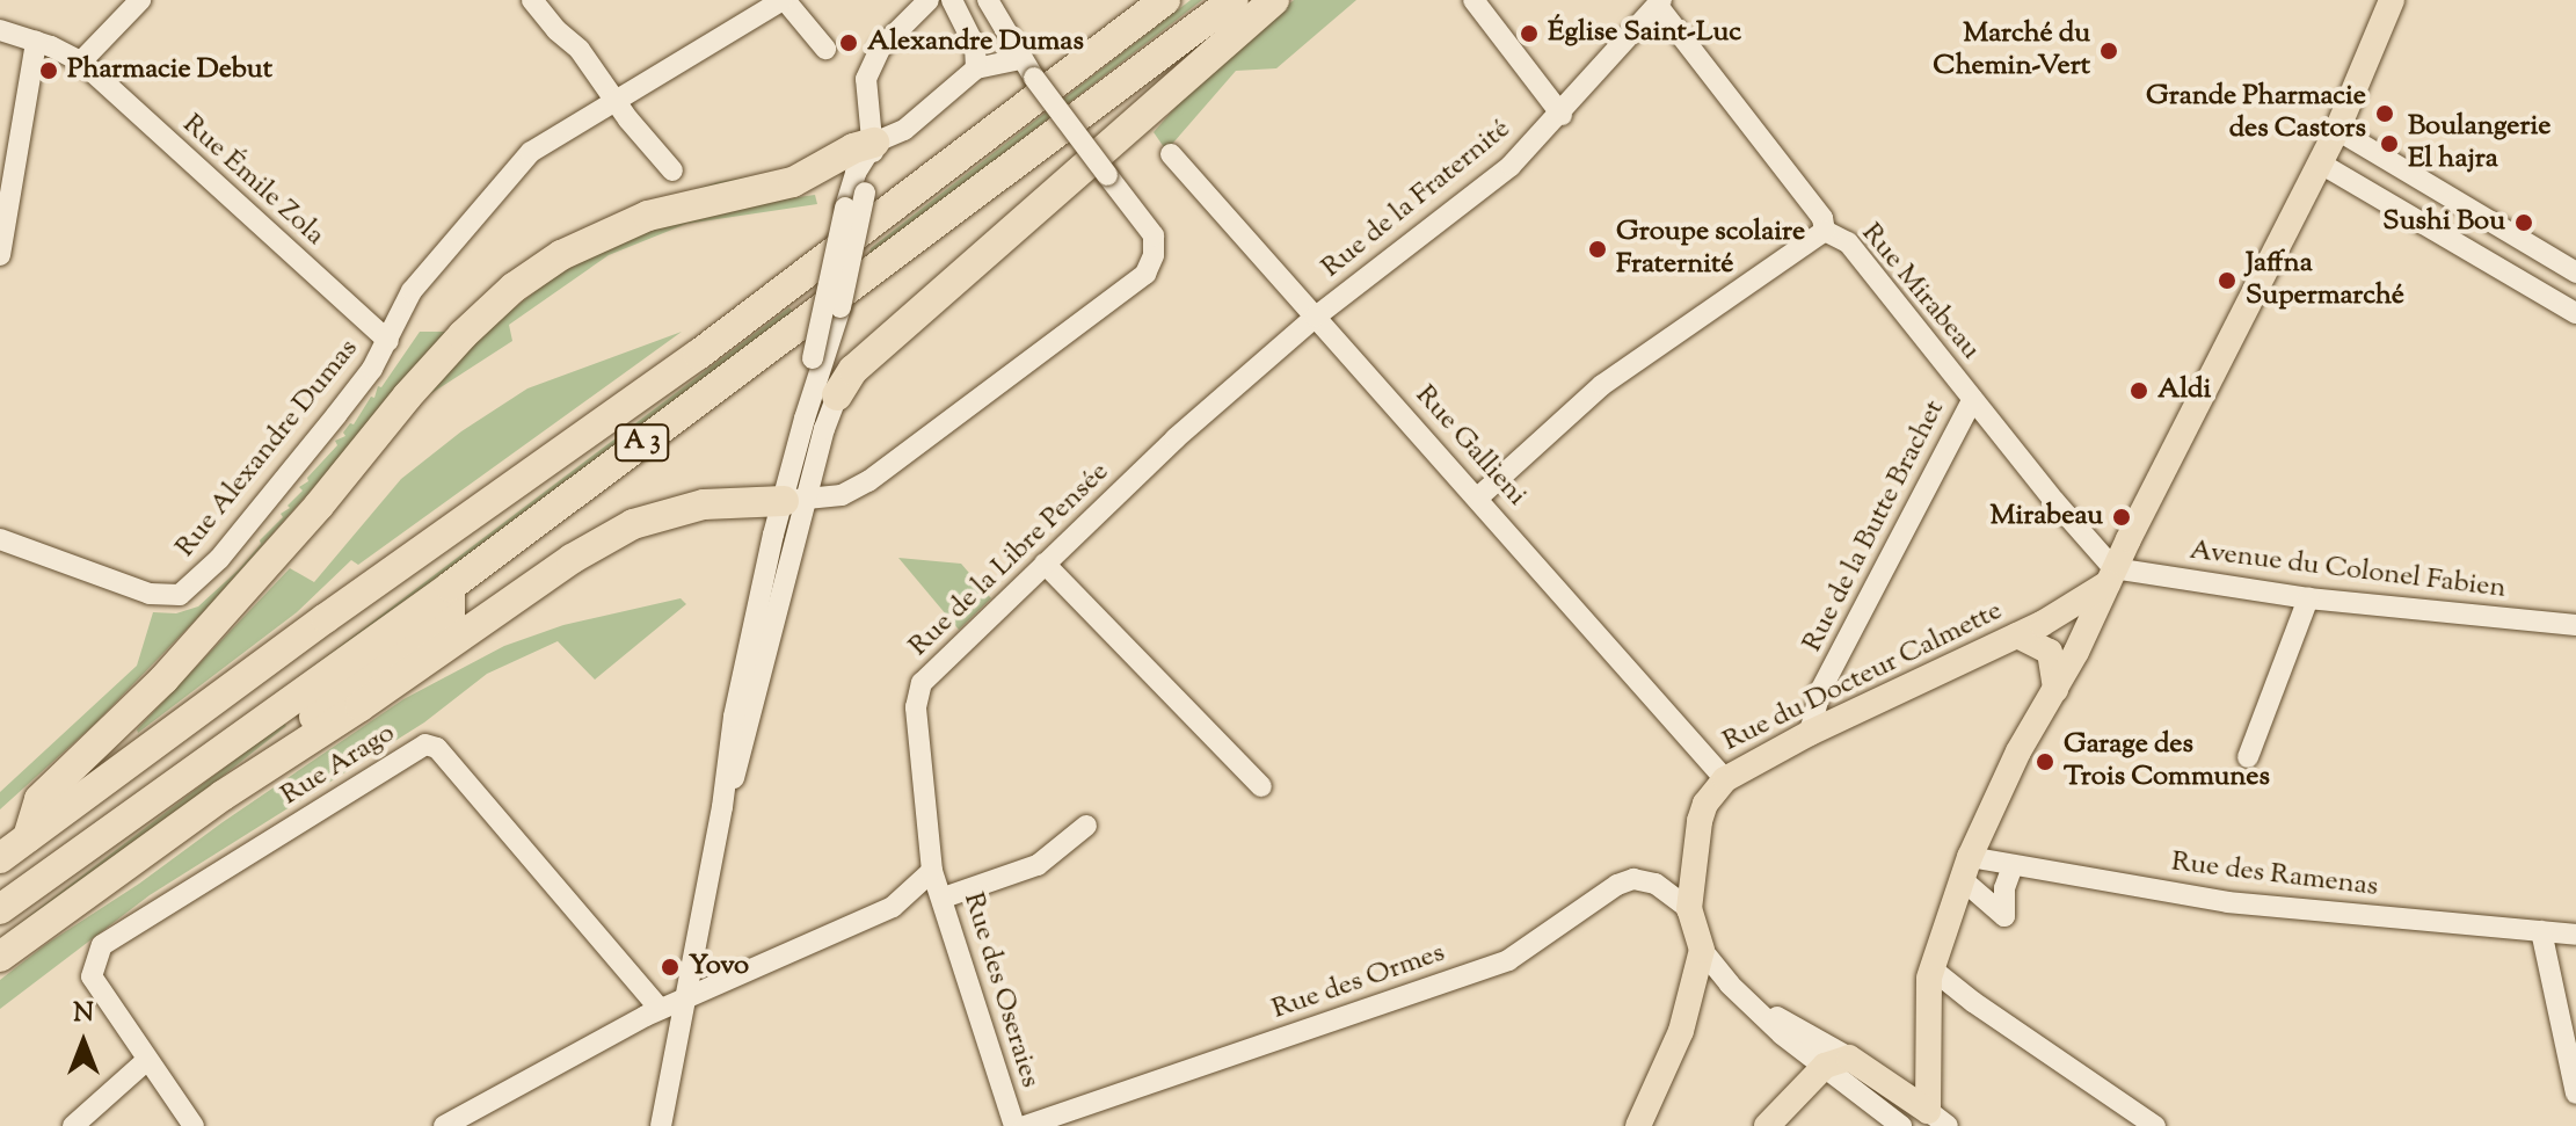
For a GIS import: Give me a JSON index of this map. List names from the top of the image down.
{
  "streets": {
    "highway": ["A 3"],
    "main road": ["Rue du Docteur Calmette"],
    "street": [
      "Rue Émile Zola",
      "Rue de la Fraternité",
      "Rue Mirabeau",
      "Rue Gallieni",
      "Rue Alexandre Dumas",
      "Rue de la Butte Brachet",
      "Rue de la Libre Pensée",
      "Avenue du Colonel Fabien",
      "Rue Arago",
      "Rue des Ramenas",
      "Rue des Ormes",
      "Rue des Oseraies"
    ]
  },
  "crossings": [
    ["Rue Émile Zola", "Rue Alexandre Dumas"],
    ["Rue de la Fraternité", "Rue Mirabeau"],
    ["Rue de la Fraternité", "Rue Gallieni"],
    ["Rue de la Fraternité", "Rue de la Libre Pensée"],
    ["Rue Mirabeau", "Rue de la Butte Brachet"],
    ["Rue Mirabeau", "Avenue du Colonel Fabien"],
    ["Rue Mirabeau", "Rue du Docteur Calmette"],
    ["Rue Gallieni", "Rue de la Libre Pensée"],
    ["Rue Gallieni", "Rue du Docteur Calmette"],
    ["Rue de la Butte Brachet", "Rue du Docteur Calmette"],
    ["Rue de la Libre Pensée", "Rue des Oseraies"],
    ["Avenue du Colonel Fabien", "Rue du Docteur Calmette"],
    ["Rue du Docteur Calmette", "Rue des Ormes"]
  ],
  "places": [
    "Église Saint-Luc",
    "Alexandre Dumas",
    "Marché du Chemin-Vert",
    "Pharmacie Debut",
    "Grande Pharmacie des Castors",
    "Boulangerie El hajra",
    "Sushi Bou",
    "Groupe scolaire Fraternité",
    "Jaffna Supermarché",
    "Aldi",
    "Mirabeau",
    "Garage des Trois Communes",
    "Yovo"
  ],
  "north": "top"
}
